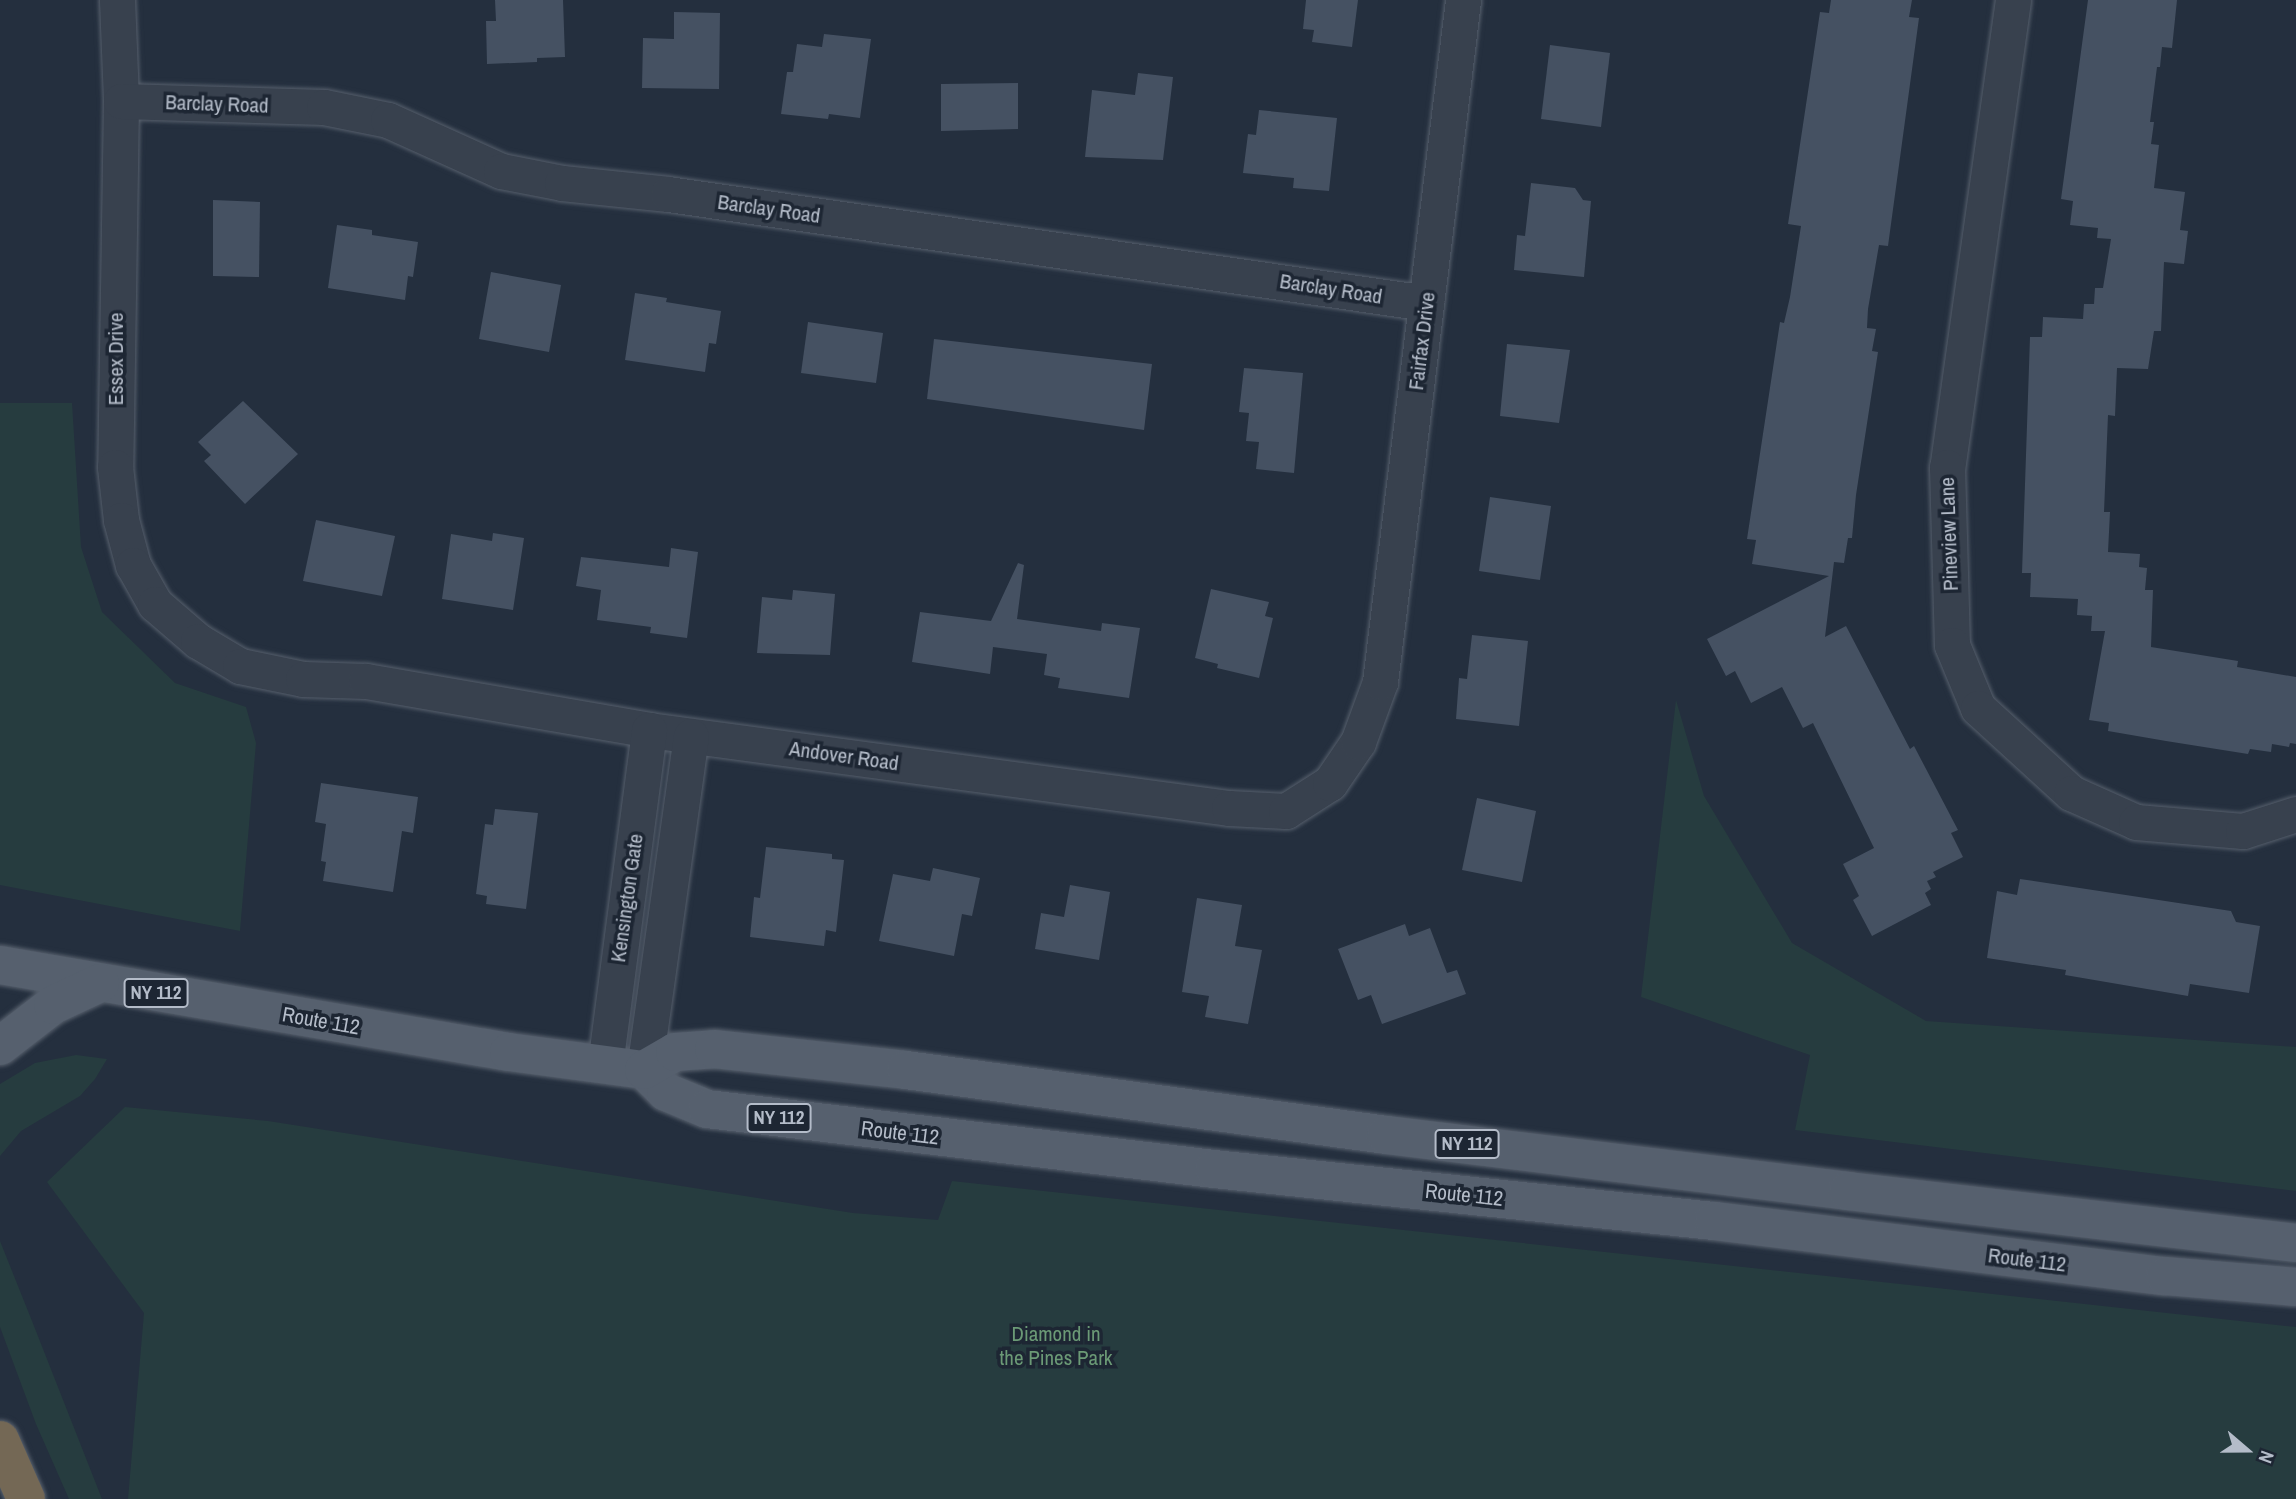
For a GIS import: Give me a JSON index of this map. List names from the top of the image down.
{
  "streets": {
    "main road": ["NY 112", "Route 112"],
    "street": [
      "Barclay Road",
      "Fairfax Drive",
      "Essex Drive",
      "Pineview Lane",
      "Andover Road",
      "Kensington Gate"
    ]
  },
  "crossings": [
    ["Barclay Road", "Fairfax Drive"],
    ["Barclay Road", "Essex Drive"],
    ["Fairfax Drive", "Andover Road"],
    ["Essex Drive", "Andover Road"],
    ["Andover Road", "Kensington Gate"],
    ["Kensington Gate", "NY 112"],
    ["Kensington Gate", "Route 112"],
    ["NY 112", "Route 112"]
  ],
  "parks": ["Diamond in the Pines Park"],
  "north": "right"
}
